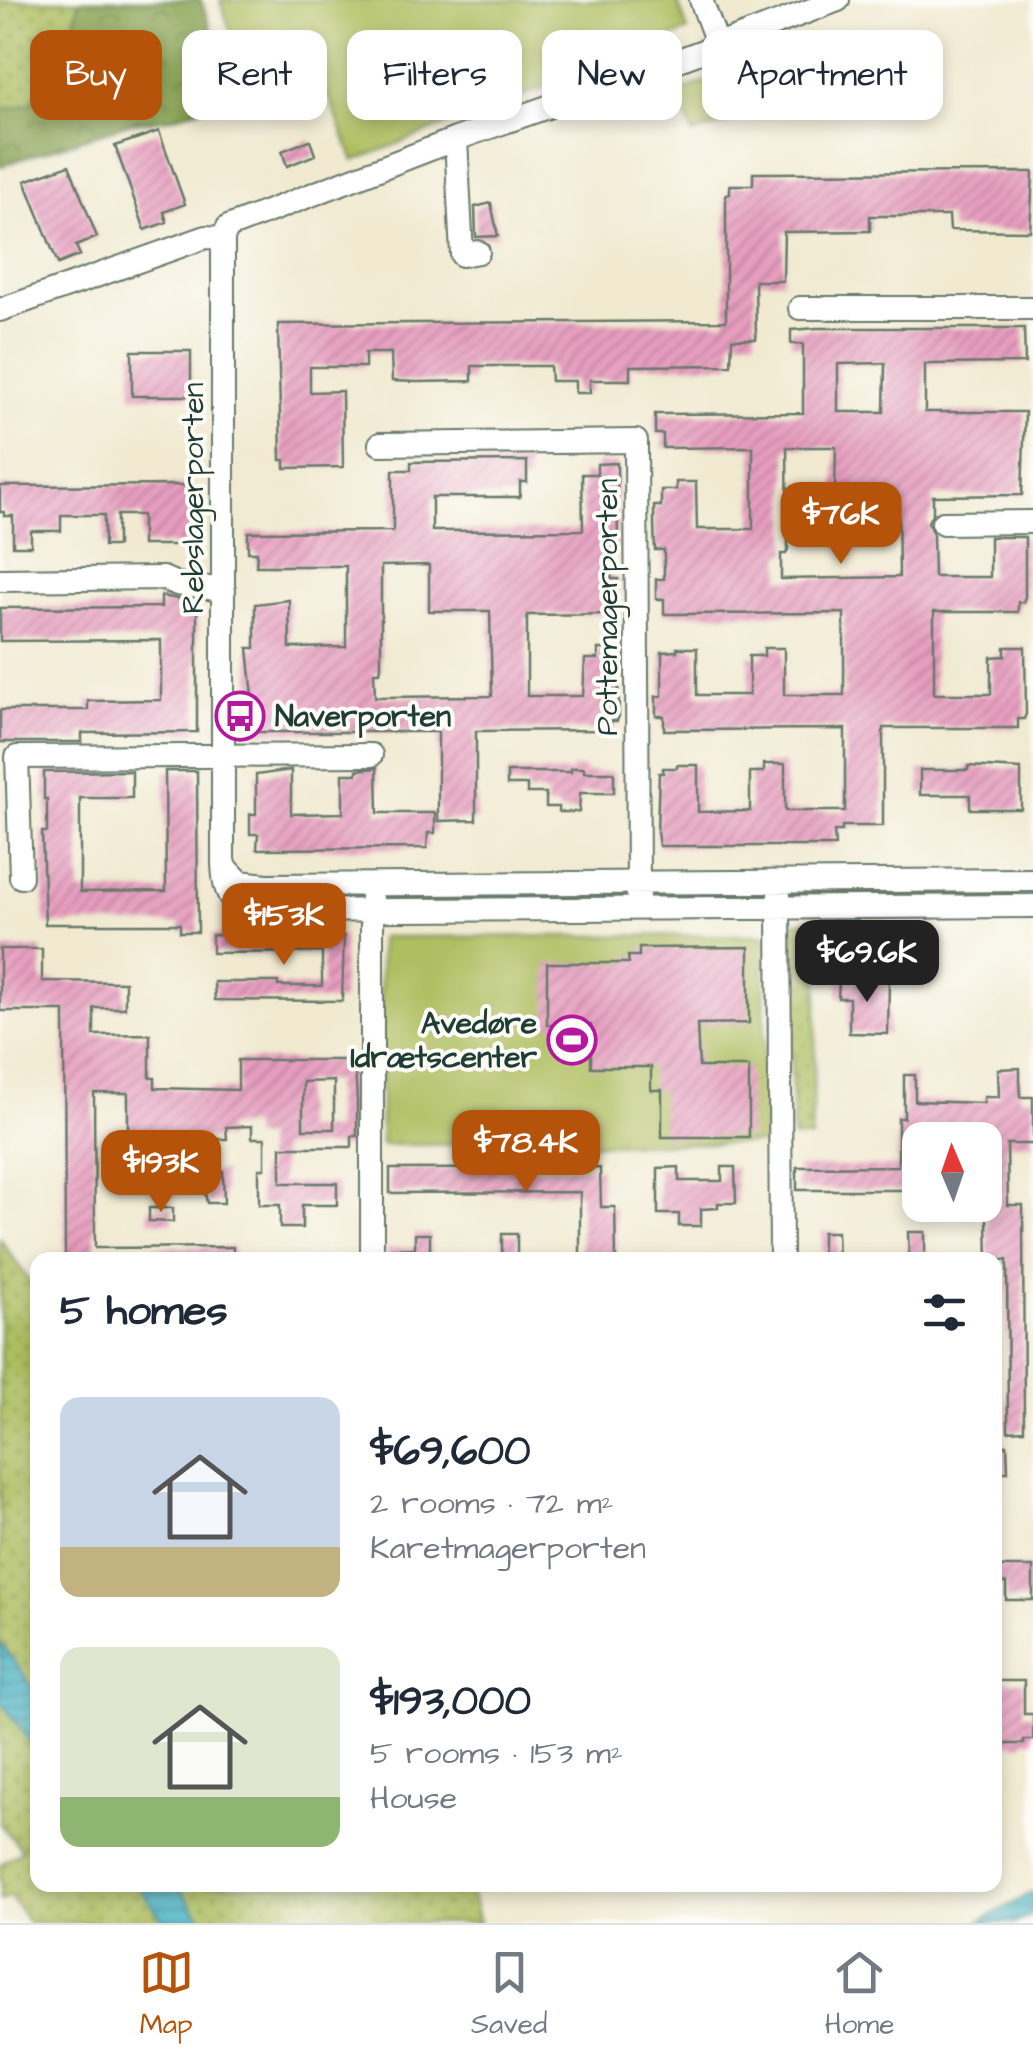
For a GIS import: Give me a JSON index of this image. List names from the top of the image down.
{
  "streets": {
    "street": ["Rebslagerporten", "Pottemagerporten"]
  },
  "places": {
    "bus stop": ["Naverporten"],
    "sports": ["Avedøre Idrætscenter"]
  },
  "north": "top",
  "page": {
    "chip": [
      "Buy",
      "Rent",
      "Filters",
      "New",
      "Apartment"
    ],
    "price": [
      "$76K",
      "$153K",
      "$69.6K",
      "$78.4K",
      "$193K"
    ],
    "heading": "5 homes",
    "list": [
      {
        "name": "$69,600",
        "note": "2 rooms · 72 m² · Karetmagerporten"
      },
      {
        "name": "$193,000",
        "note": "5 rooms · 153 m² · House"
      }
    ],
    "tabs": ["Map", "Saved", "Home"]
  }
}
